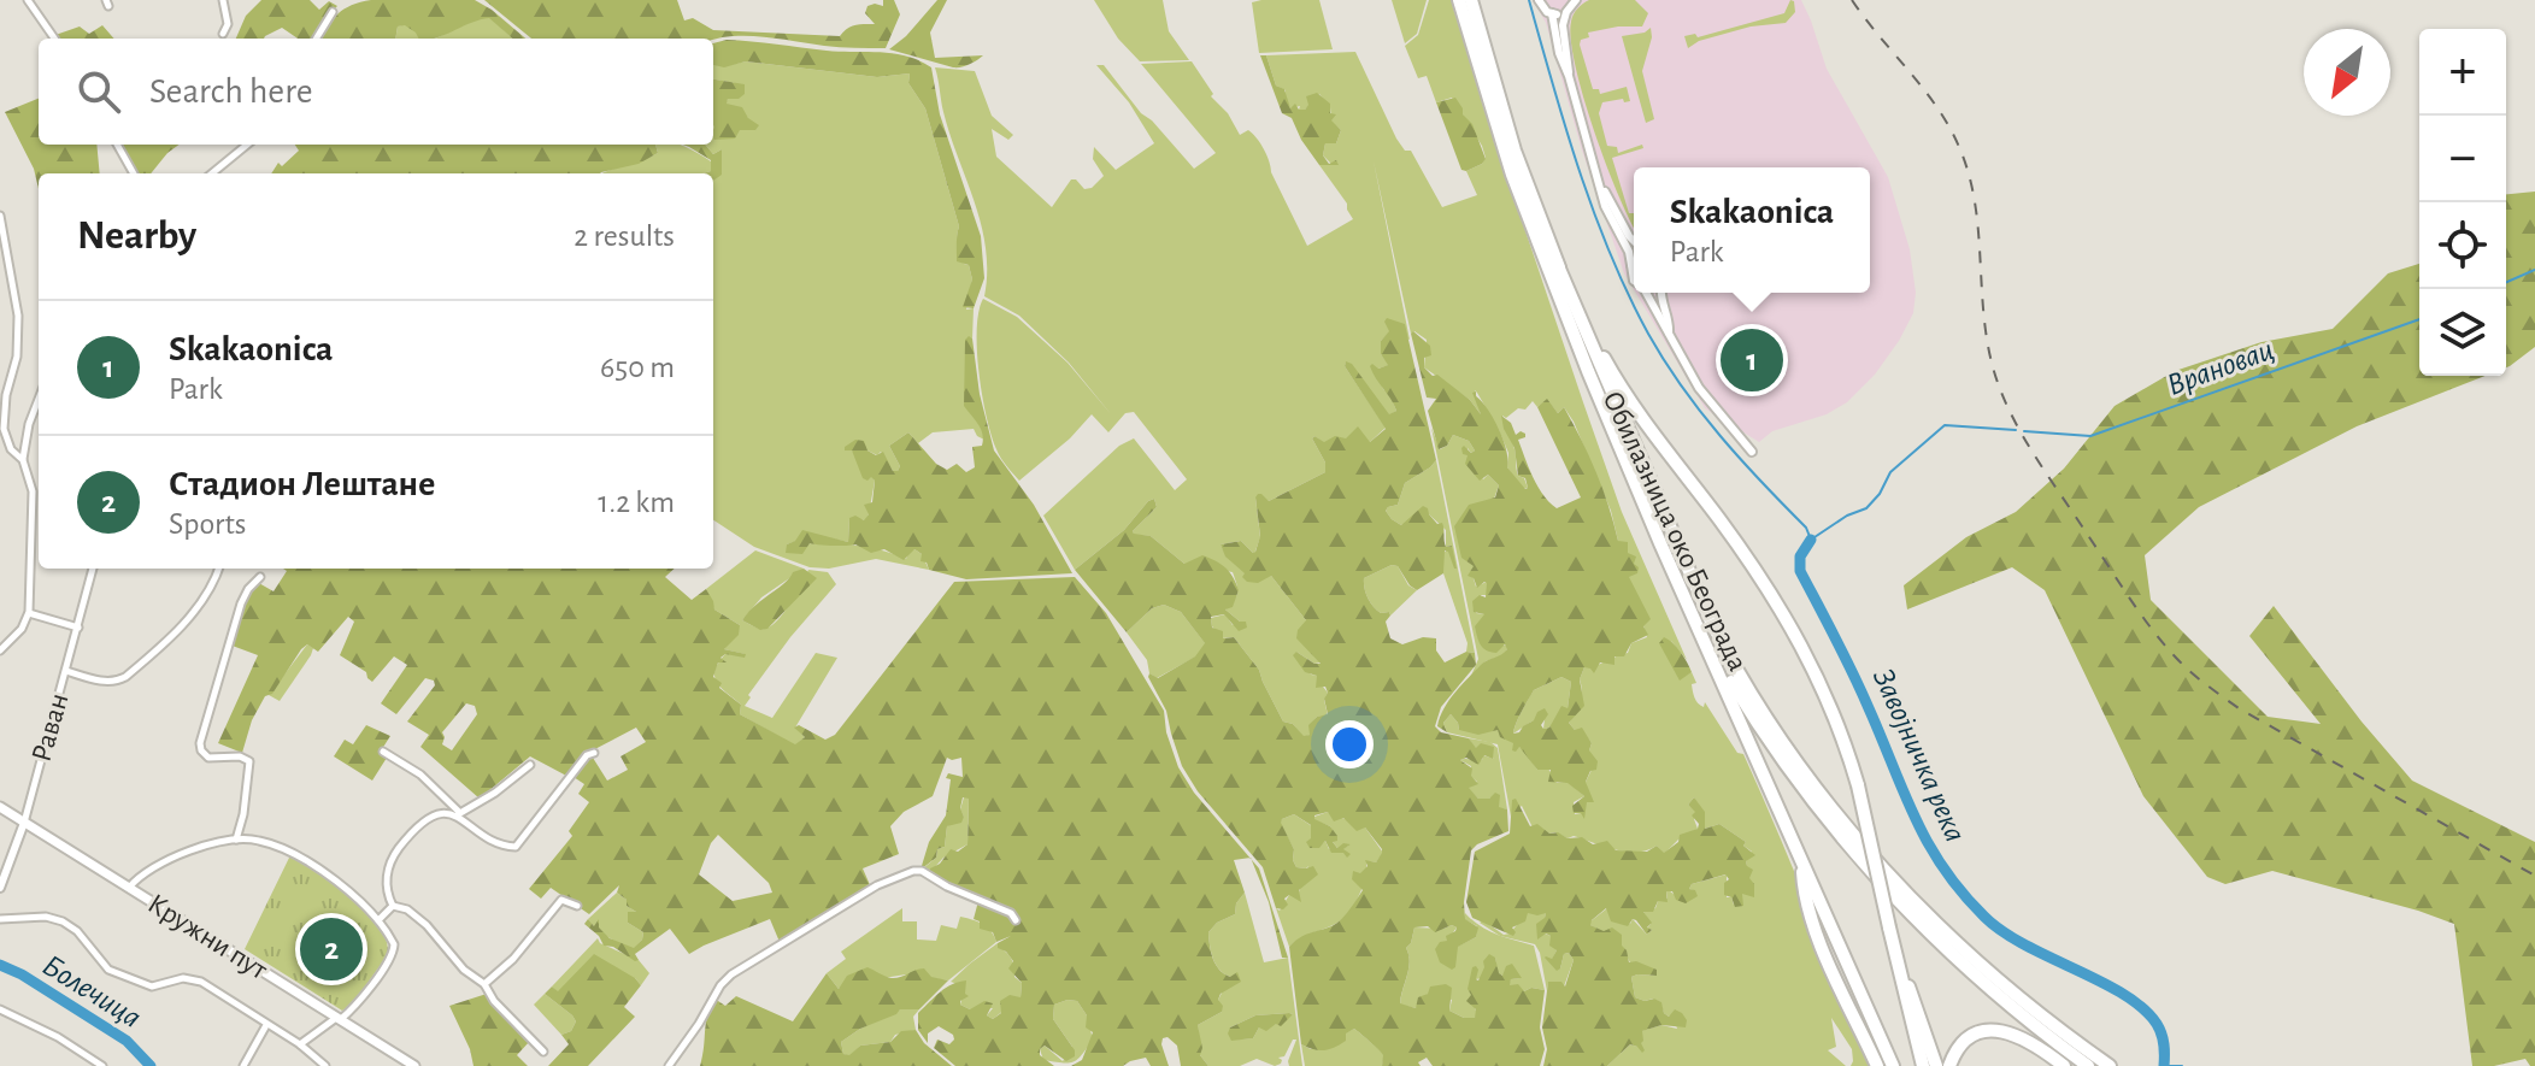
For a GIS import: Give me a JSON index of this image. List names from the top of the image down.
{
  "streets": {
    "highway": ["Обилазница око Београда"],
    "main road": ["Кружни пут"],
    "street": ["Раван"]
  },
  "crossings": [
    ["Раван", "Кружни пут"]
  ],
  "water": ["Врановац", "Завојничка река", "Болечица"],
  "north": "bottom left",
  "page": {
    "map_buttons": ["+", "−"],
    "search": "Search here",
    "popup": ["Skakaonica", "Park"],
    "heading": ["Nearby", "2 results"],
    "list": [
      {
        "mark": "1",
        "name": "Skakaonica",
        "note": "Park",
        "value": "650 m"
      },
      {
        "mark": "2",
        "name": "Стадион Лештане",
        "note": "Sports",
        "value": "1.2 km"
      }
    ],
    "pins": ["1", "2"]
  }
}
